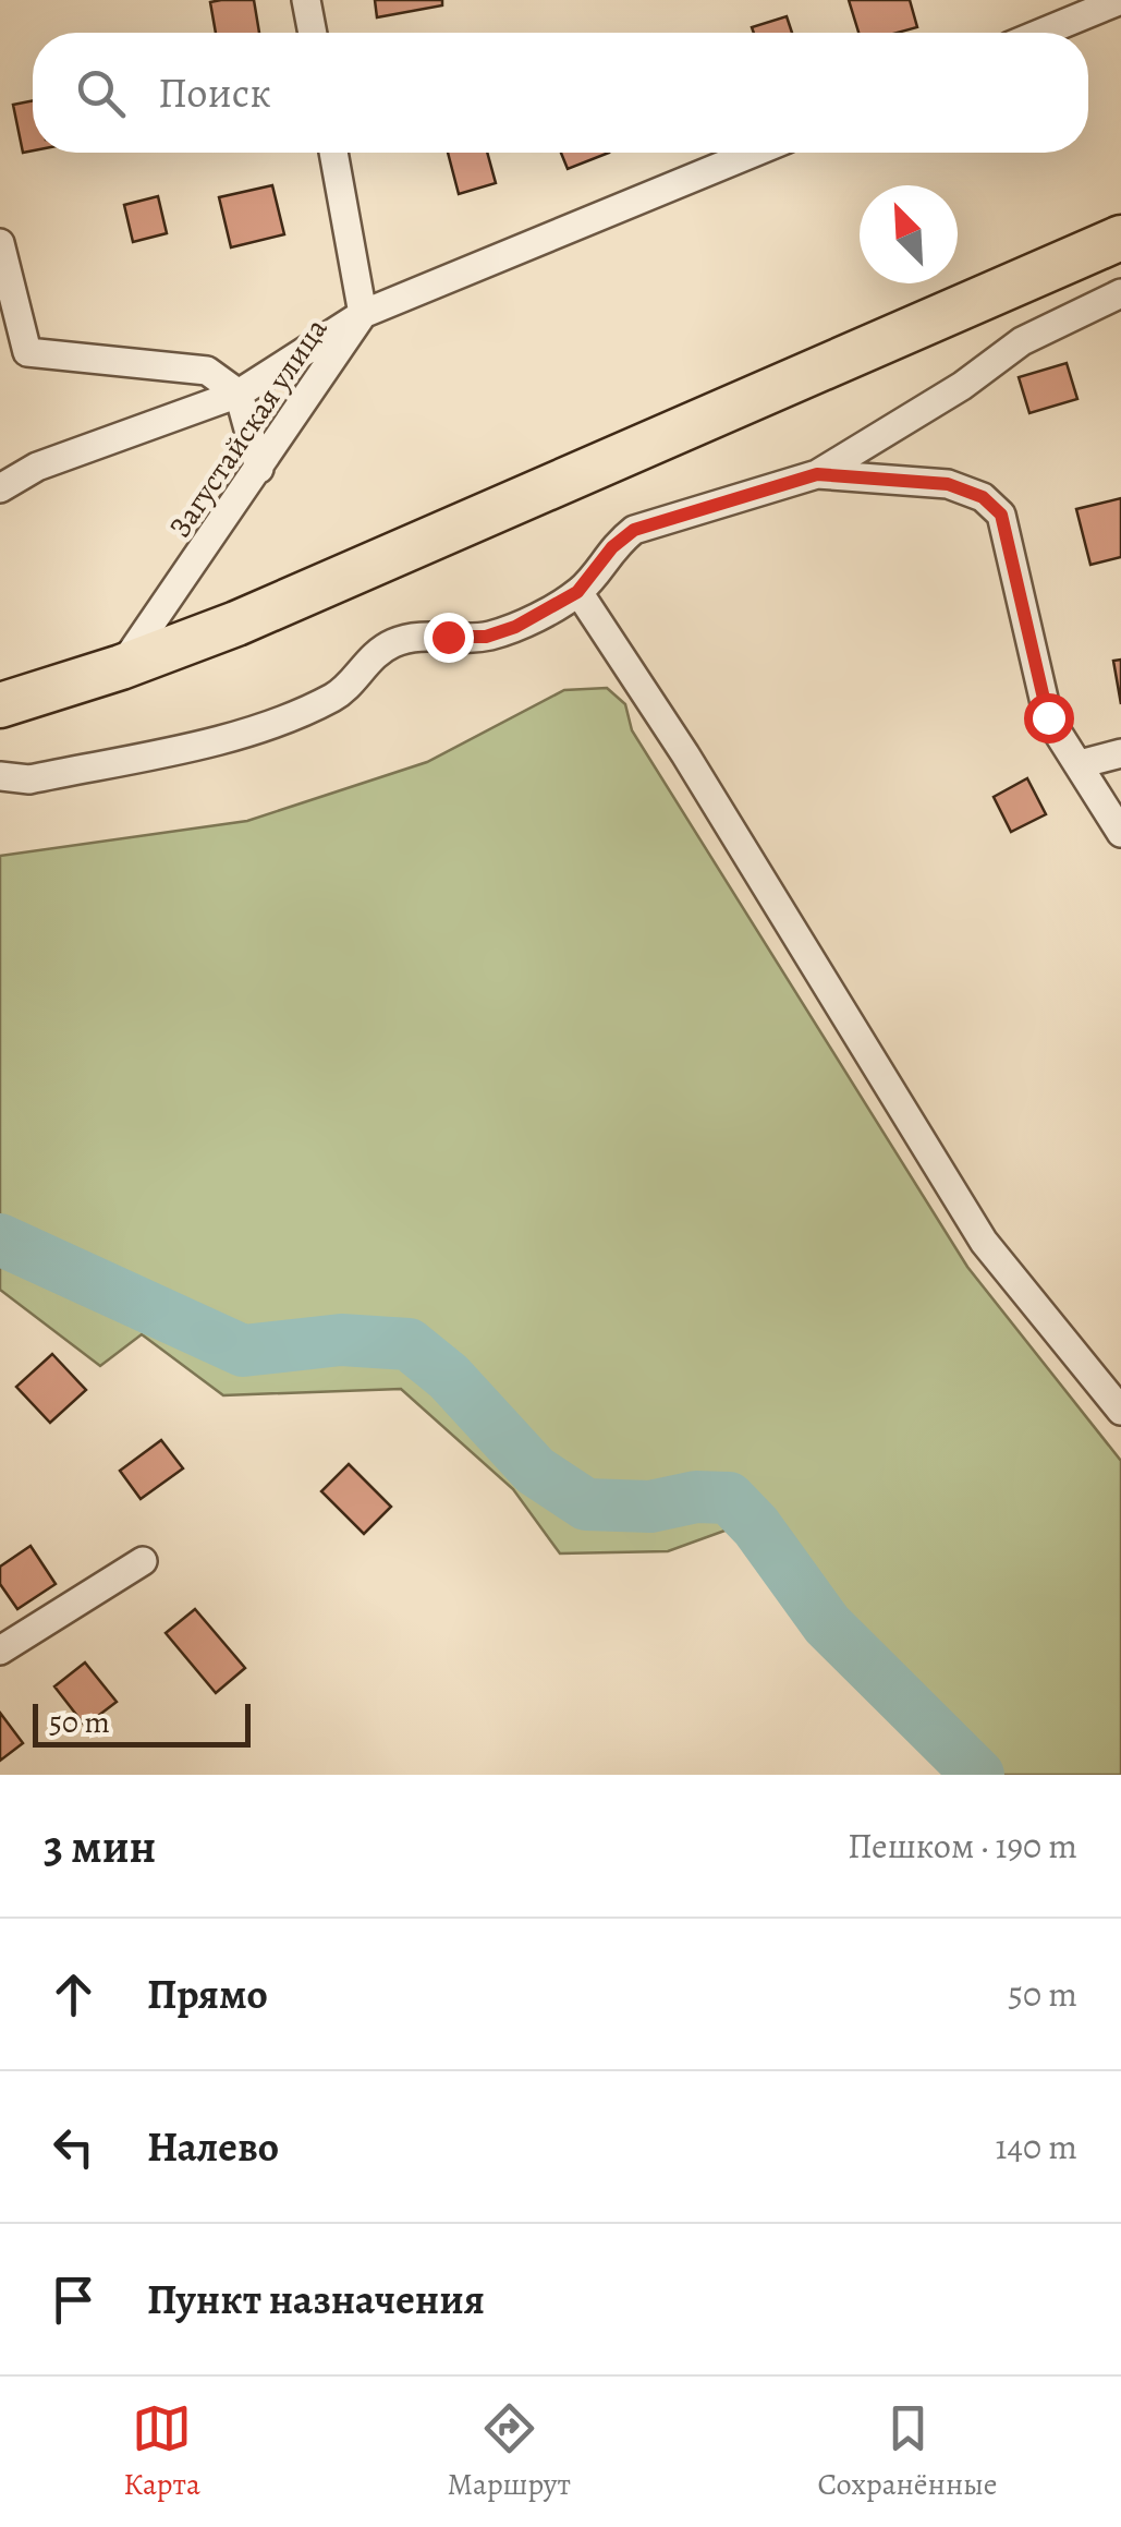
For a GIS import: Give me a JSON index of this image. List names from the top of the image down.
{
  "streets": {
    "street": ["Загустайская улица"]
  },
  "scale_bar": "50 m",
  "north": "top left",
  "page": {
    "search": "Поиск",
    "scale": "50 m",
    "heading": ["3 мин", "Пешком · 190 m"],
    "list": [
      ["Прямо", "50 m"],
      ["Налево", "140 m"],
      "Пункт назначения"
    ],
    "nav": ["Карта", "Маршрут", "Сохранённые"]
  }
}
